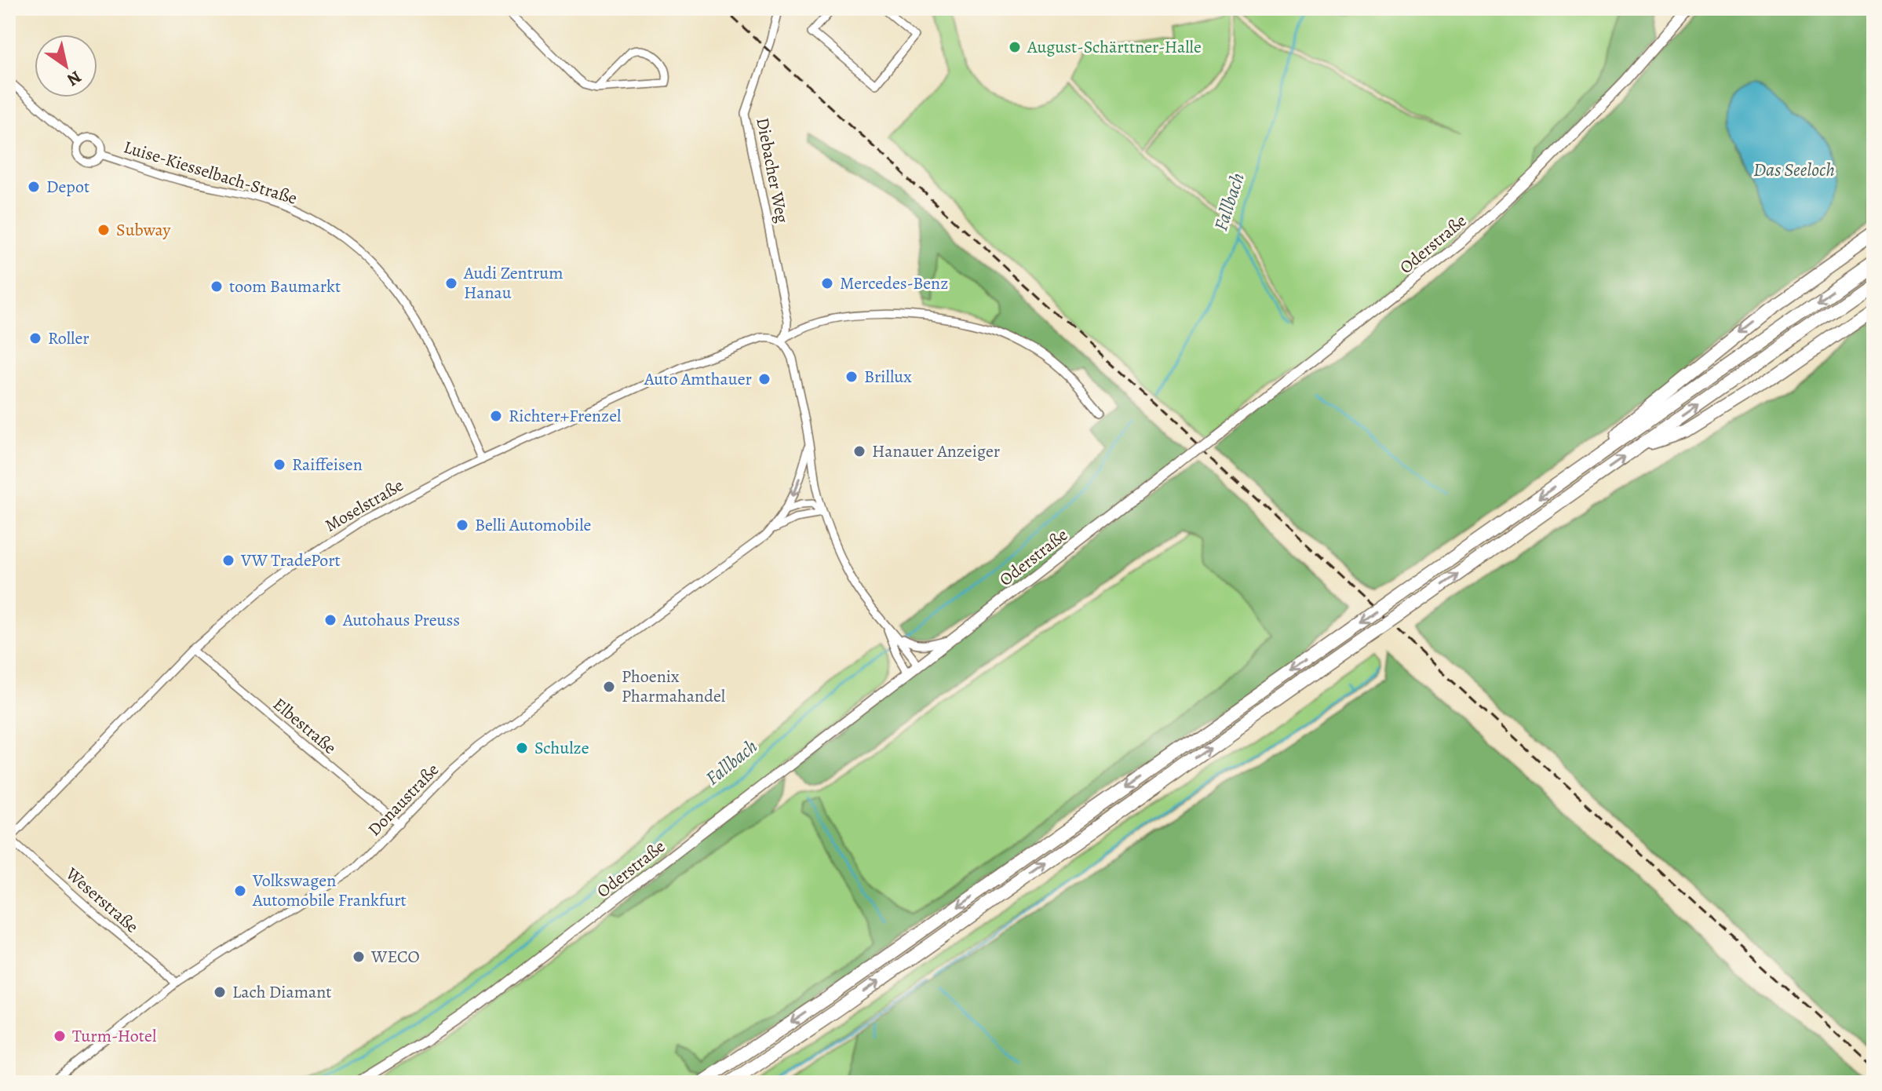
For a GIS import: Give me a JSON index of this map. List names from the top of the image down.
{
  "streets": {
    "street": [
      "Diebacher Weg",
      "Luise-Kiesselbach-Straße",
      "Oderstraße",
      "Moselstraße",
      "Elbestraße",
      "Donaustraße",
      "Weserstraße"
    ]
  },
  "crossings": [
    ["Diebacher Weg", "Moselstraße"],
    ["Luise-Kiesselbach-Straße", "Moselstraße"],
    ["Moselstraße", "Elbestraße"],
    ["Moselstraße", "Weserstraße"],
    ["Elbestraße", "Donaustraße"],
    ["Donaustraße", "Weserstraße"]
  ],
  "water": ["Das Seeloch", "Fallbach"],
  "places": [
    "August-Schärttner-Halle",
    "Depot",
    "Subway",
    "Audi Zentrum Hanau",
    "Mercedes-Benz",
    "toom Baumarkt",
    "Roller",
    "Brillux",
    "Auto Amthauer",
    "Richter+Frenzel",
    "Hanauer Anzeiger",
    "Raiffeisen",
    "Belli Automobile",
    "VW TradePort",
    "Autohaus Preuss",
    "Phoenix Pharmahandel",
    "Schulze",
    "Volkswagen Automobile Frankfurt",
    "WECO",
    "Lach Diamant",
    "Turm-Hotel"
  ],
  "north": "bottom right"
}
